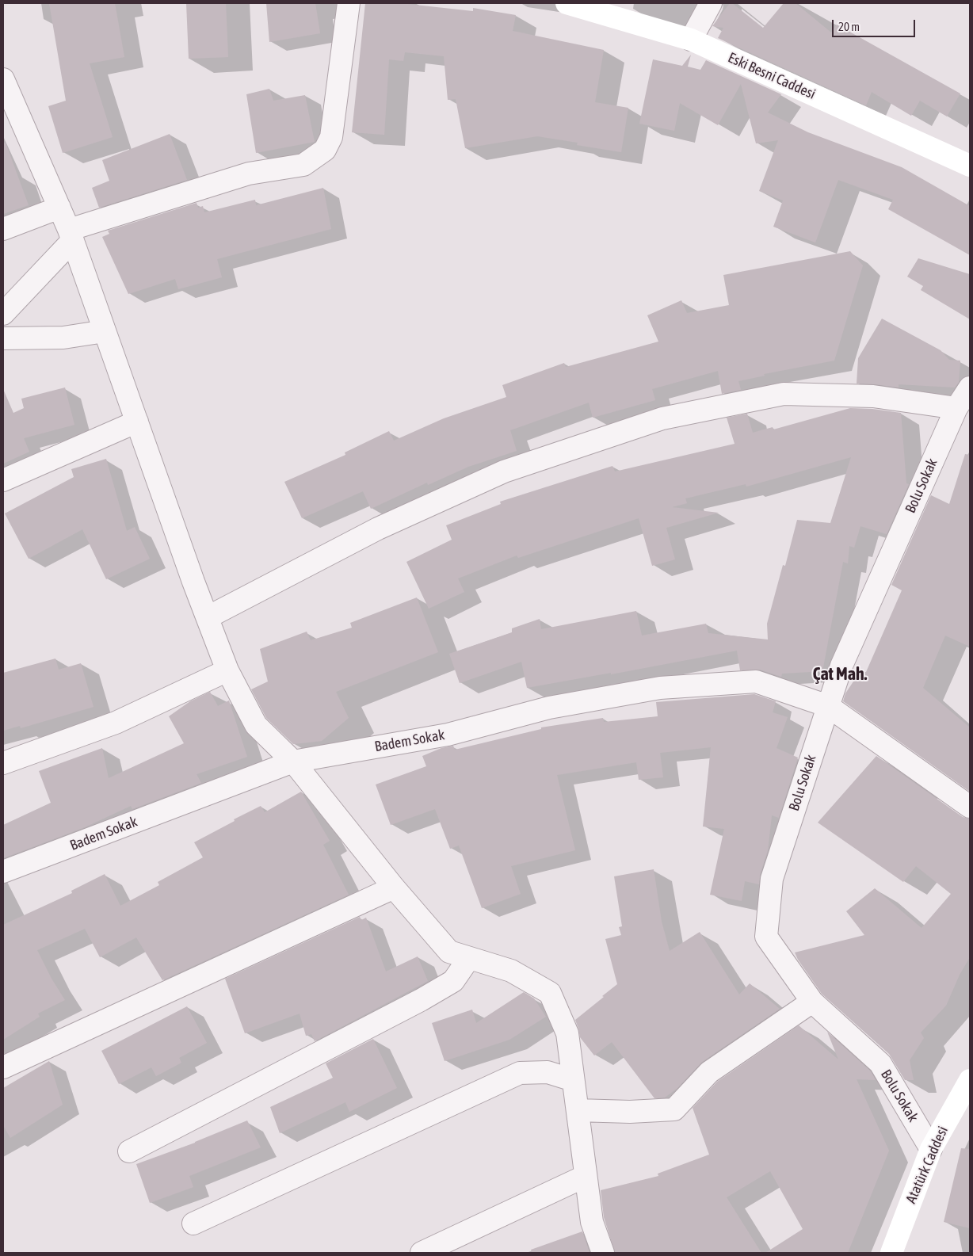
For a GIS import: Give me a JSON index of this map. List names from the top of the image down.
{
  "streets": {
    "street": [
      "Eski Besni Caddesi",
      "Bolu Sokak",
      "Badem Sokak",
      "Atatürk Caddesi"
    ]
  },
  "crossings": [
    ["Bolu Sokak", "Badem Sokak"],
    ["Bolu Sokak", "Atatürk Caddesi"]
  ],
  "districts": ["Çat Mah."],
  "scale_bar": "20 m"
}
